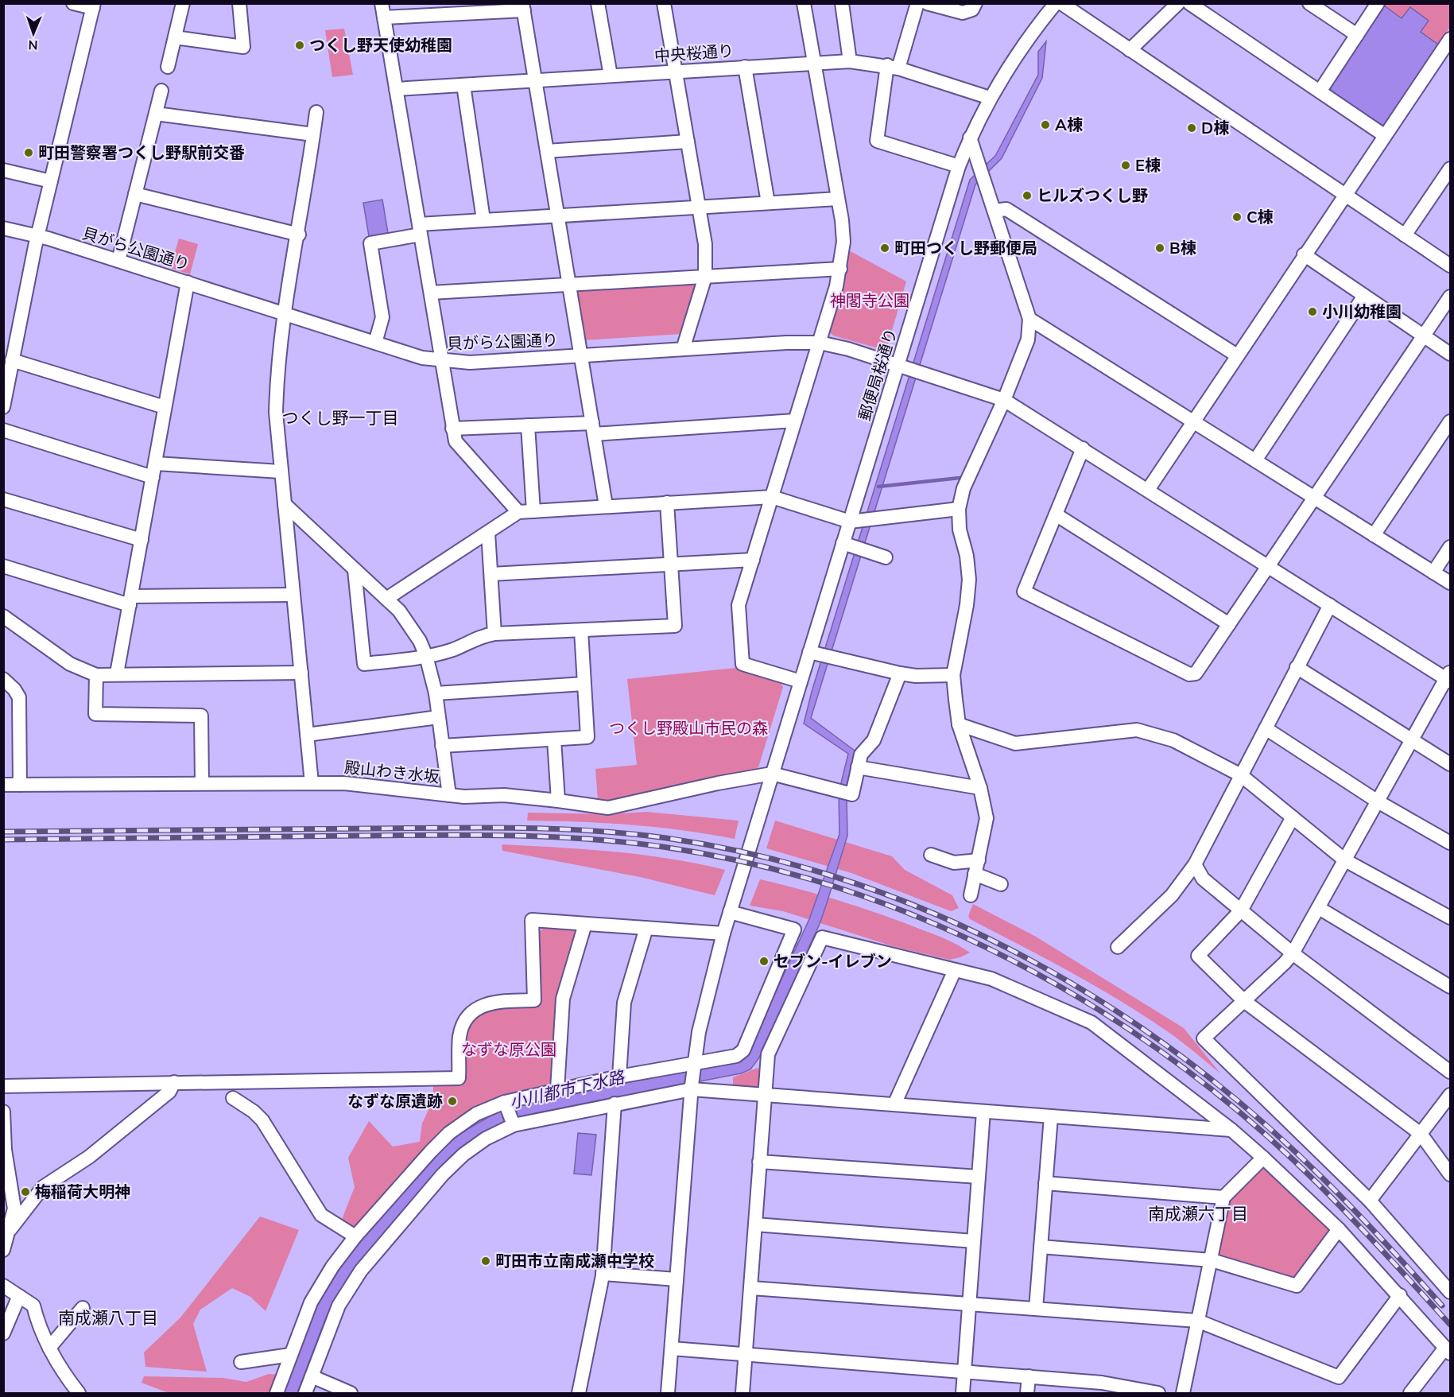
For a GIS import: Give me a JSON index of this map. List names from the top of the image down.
{
  "streets": {
    "street": [
      "中央桜通り",
      "貝がら公園通り",
      "郵便局桜通り",
      "殿山わき水坂"
    ]
  },
  "crossings": [
    ["中央桜通り", "郵便局桜通り"],
    ["貝がら公園通り", "郵便局桜通り"],
    ["郵便局桜通り", "殿山わき水坂"]
  ],
  "districts": ["つくし野一丁目", "南成瀬六丁目", "南成瀬八丁目"],
  "water": ["小川都市下水路"],
  "parks": ["神閣寺公園", "つくし野殿山市民の森", "なずな原公園"],
  "places": [
    "つくし野天使幼稚園",
    "A棟",
    "D棟",
    "町田警察署つくし野駅前交番",
    "E棟",
    "ヒルズつくし野",
    "C棟",
    "町田つくし野郵便局",
    "B棟",
    "小川幼稚園",
    "セブン-イレブン",
    "なずな原遺跡",
    "梅稲荷大明神",
    "町田市立南成瀬中学校"
  ],
  "north": "bottom"
}
